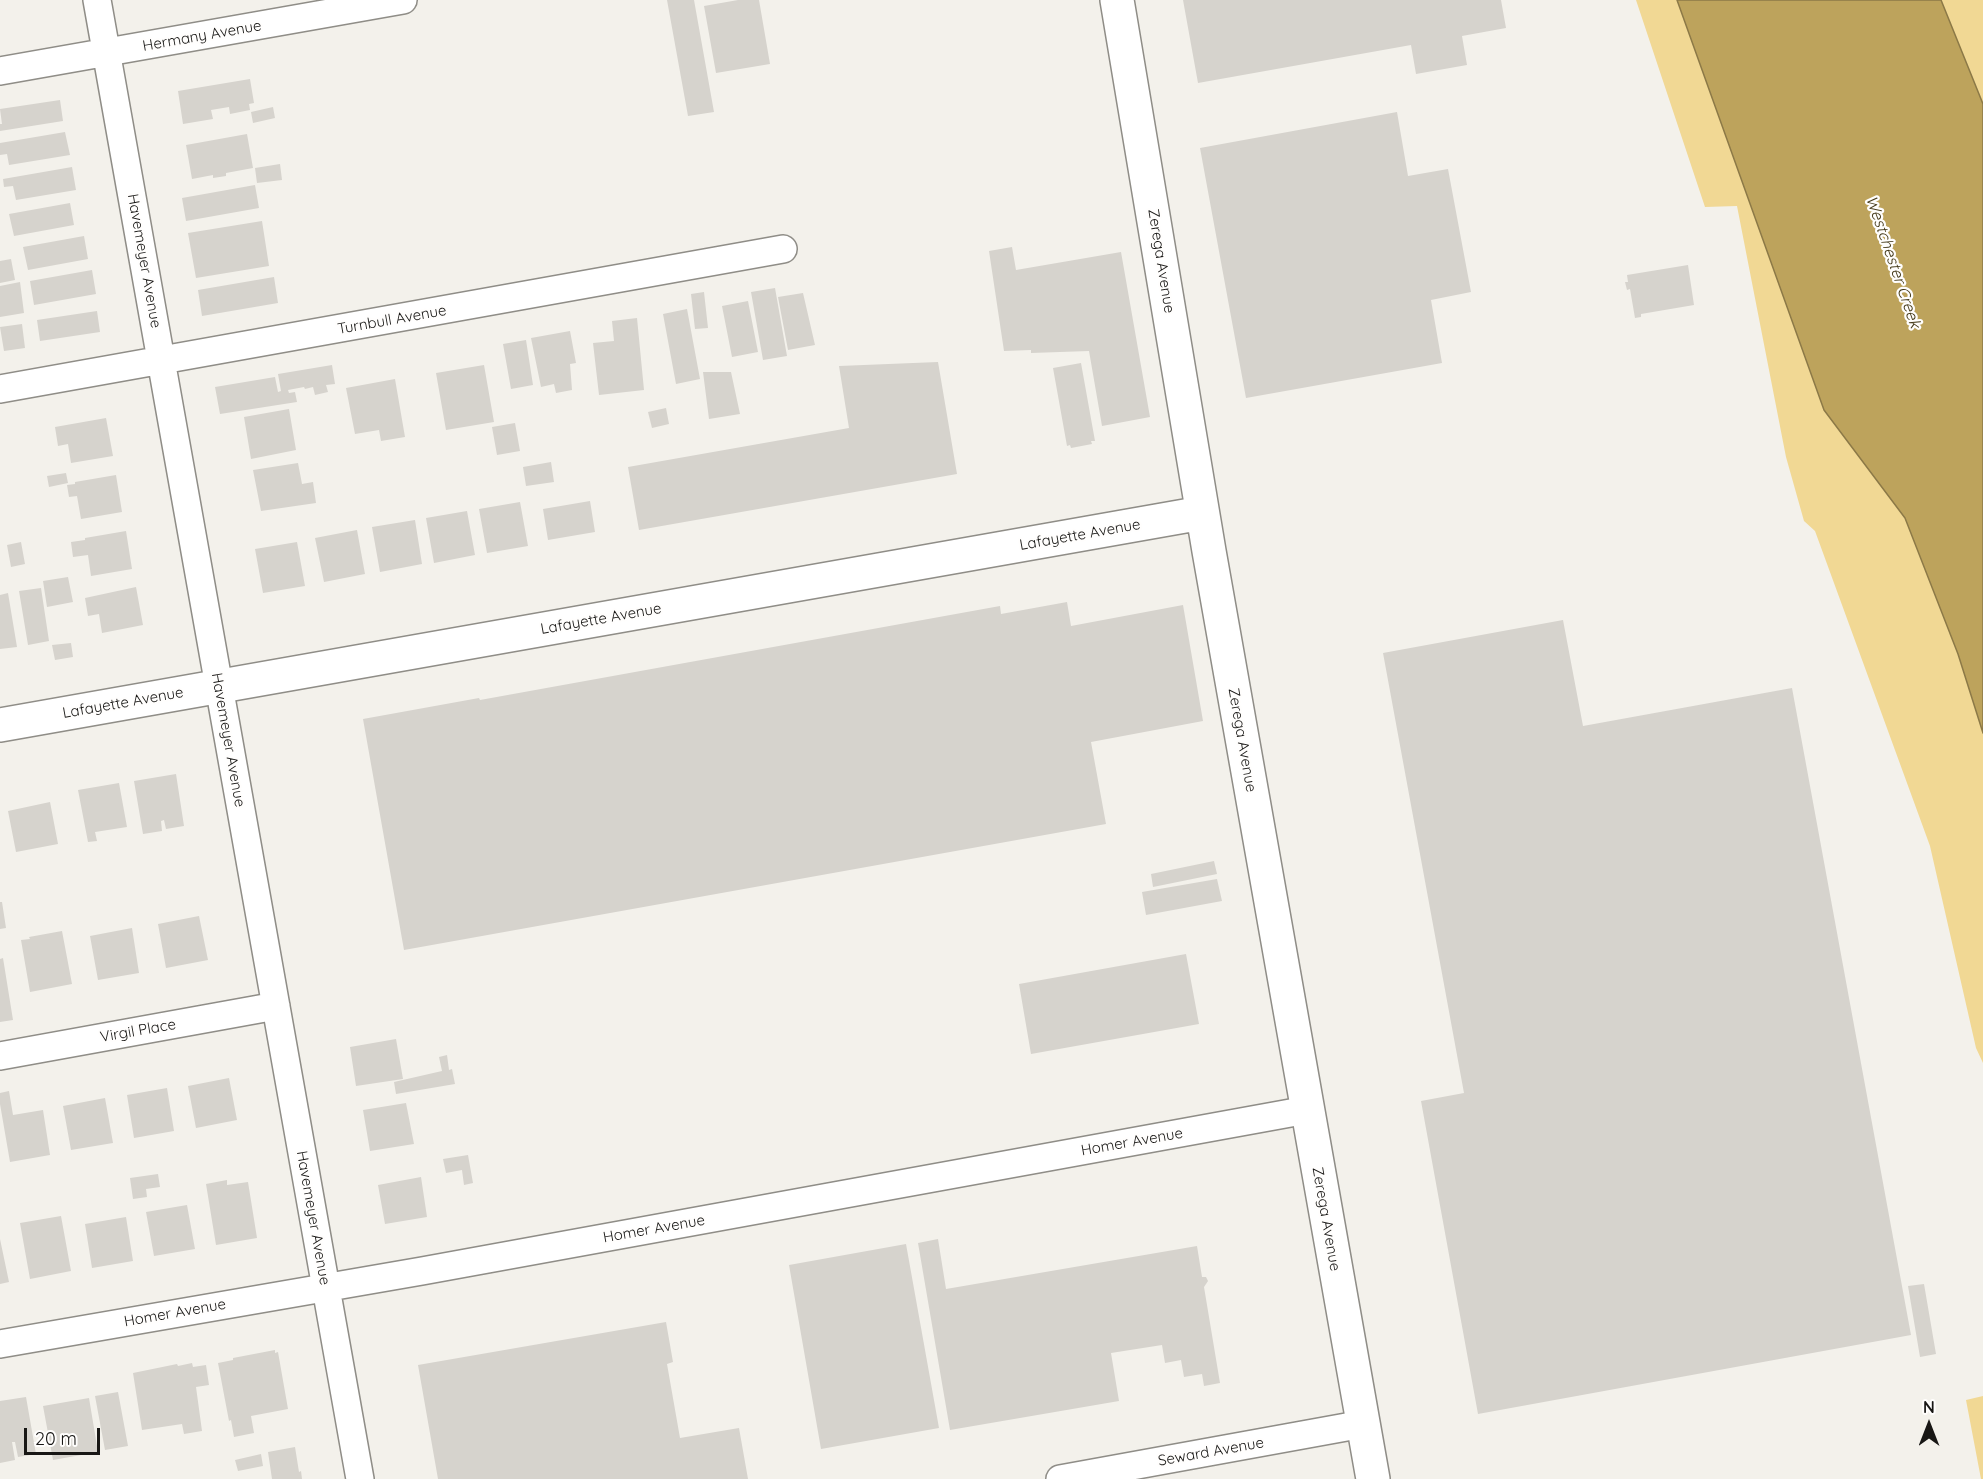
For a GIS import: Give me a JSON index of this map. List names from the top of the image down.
{
  "streets": {
    "main road": ["Zerega Avenue", "Lafayette Avenue"],
    "street": [
      "Hermany Avenue",
      "Havemeyer Avenue",
      "Turnbull Avenue",
      "Virgil Place",
      "Homer Avenue",
      "Seward Avenue"
    ]
  },
  "crossings": [
    ["Hermany Avenue", "Havemeyer Avenue"],
    ["Havemeyer Avenue", "Turnbull Avenue"],
    ["Havemeyer Avenue", "Lafayette Avenue"],
    ["Havemeyer Avenue", "Virgil Place"],
    ["Havemeyer Avenue", "Homer Avenue"],
    ["Zerega Avenue", "Lafayette Avenue"],
    ["Zerega Avenue", "Homer Avenue"],
    ["Zerega Avenue", "Seward Avenue"]
  ],
  "water": ["Westchester Creek"],
  "scale_bar": "20 m",
  "north": "top"
}
